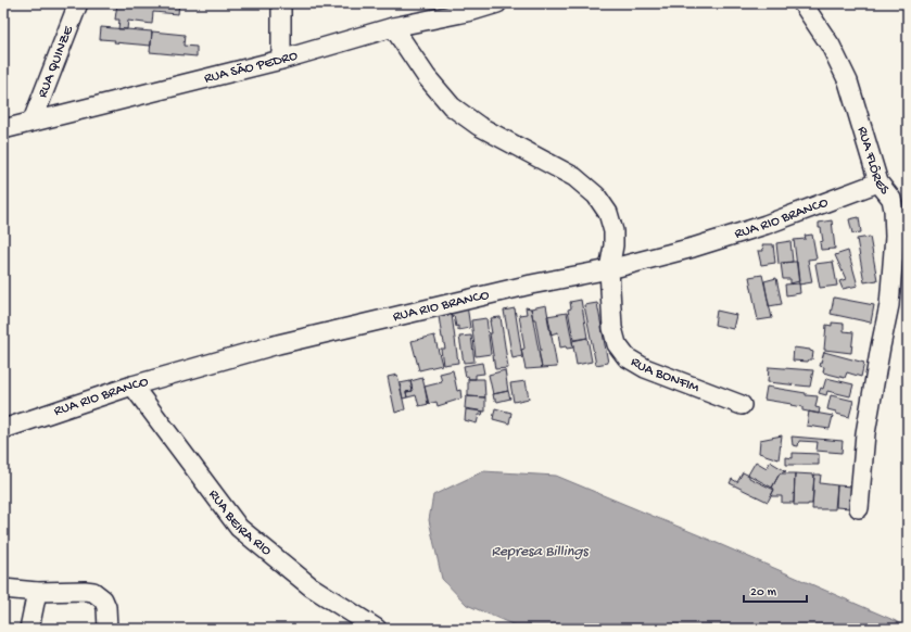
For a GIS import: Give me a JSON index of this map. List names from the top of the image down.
{
  "streets": {
    "street": [
      "RUA QUINZE",
      "RUA SÃO PEDRO",
      "RUA FLÔRES",
      "RUA RIO BRANCO",
      "RUA BONFIM",
      "RUA BEIRA RIO"
    ]
  },
  "crossings": [
    ["RUA QUINZE", "RUA SÃO PEDRO"],
    ["RUA SÃO PEDRO", "RUA BONFIM"],
    ["RUA FLÔRES", "RUA RIO BRANCO"],
    ["RUA RIO BRANCO", "RUA BONFIM"],
    ["RUA RIO BRANCO", "RUA BEIRA RIO"]
  ],
  "water": ["Represa Billings"],
  "scale_bar": "20 m"
}
